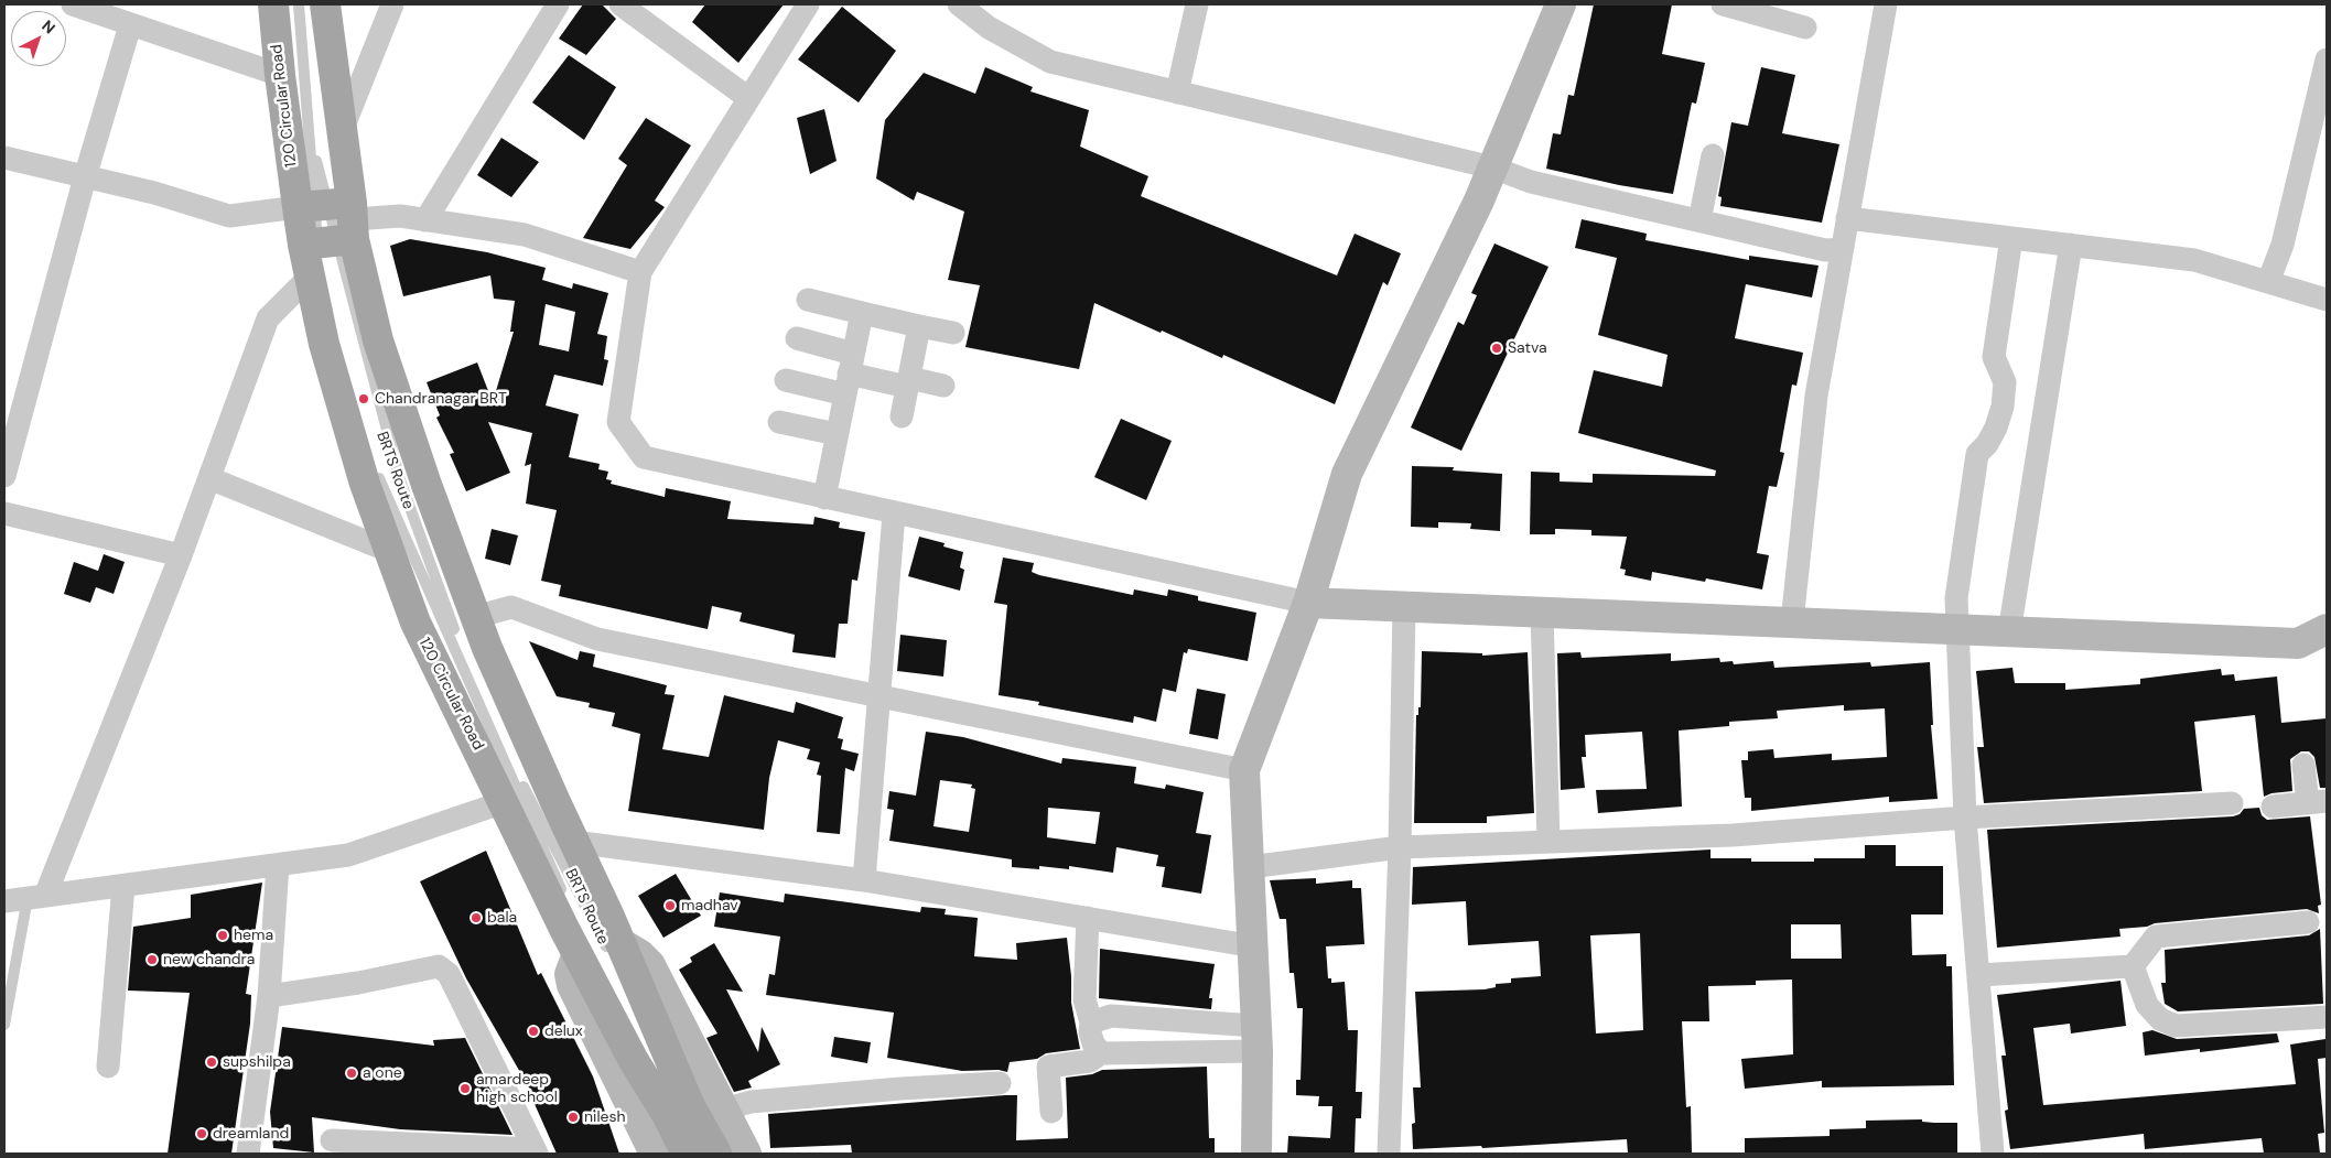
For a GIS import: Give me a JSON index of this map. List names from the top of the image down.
{
  "streets": {
    "main road": ["120 Circular Road"],
    "lane": ["BRTS Route"]
  },
  "crossings": [
    ["120 Circular Road", "BRTS Route"]
  ],
  "places": [
    "Satva",
    "Chandranagar BRT",
    "madhav",
    "bala",
    "hema",
    "new chandra",
    "delux",
    "supshilpa",
    "a one",
    "amardeep high school",
    "nilesh",
    "dreamland"
  ],
  "north": "top right"
}
